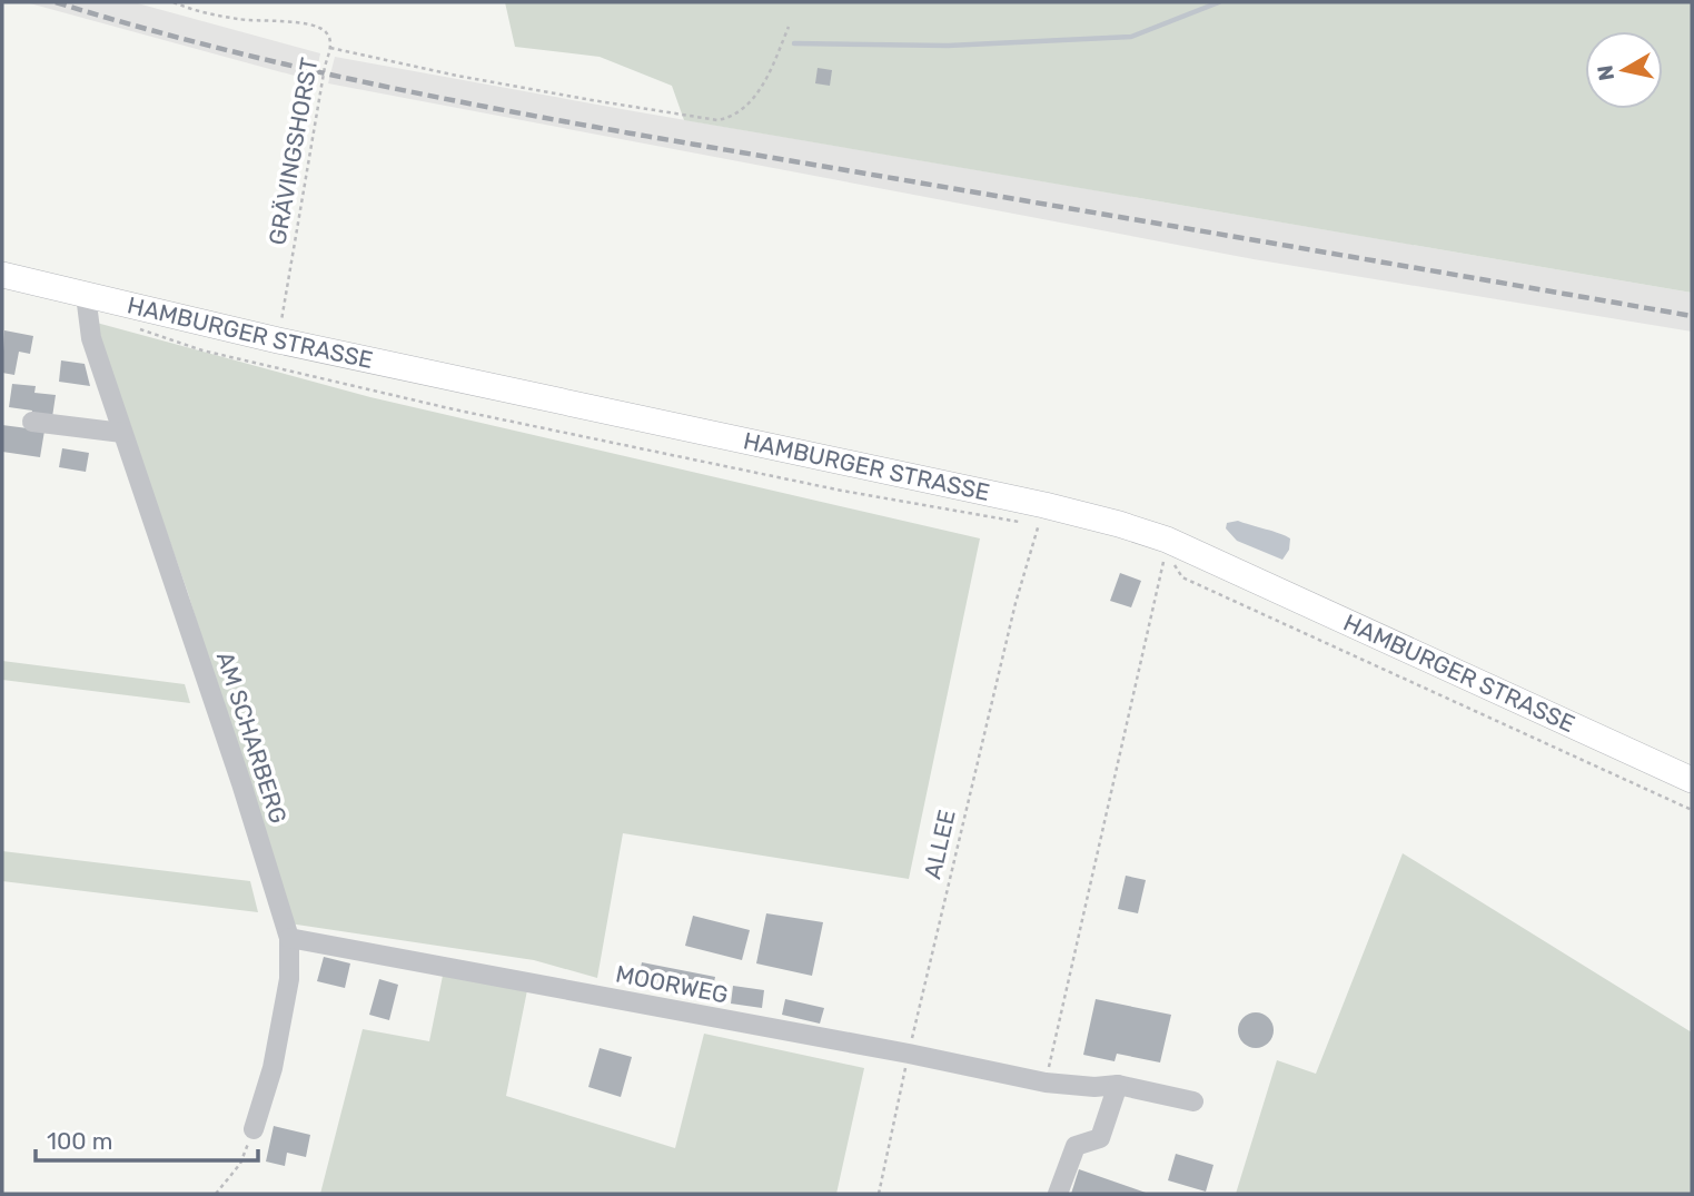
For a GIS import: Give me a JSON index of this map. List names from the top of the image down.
{
  "streets": {
    "main road": ["HAMBURGER STRASSE"],
    "street": ["AM SCHARBERG", "MOORWEG"],
    "path": ["GRÄVINGSHORST", "ALLEE"]
  },
  "crossings": [
    ["GRÄVINGSHORST", "HAMBURGER STRASSE"],
    ["HAMBURGER STRASSE", "AM SCHARBERG"],
    ["HAMBURGER STRASSE", "ALLEE"],
    ["AM SCHARBERG", "MOORWEG"],
    ["ALLEE", "MOORWEG"]
  ],
  "scale_bar": "100 m",
  "north": "left"
}
